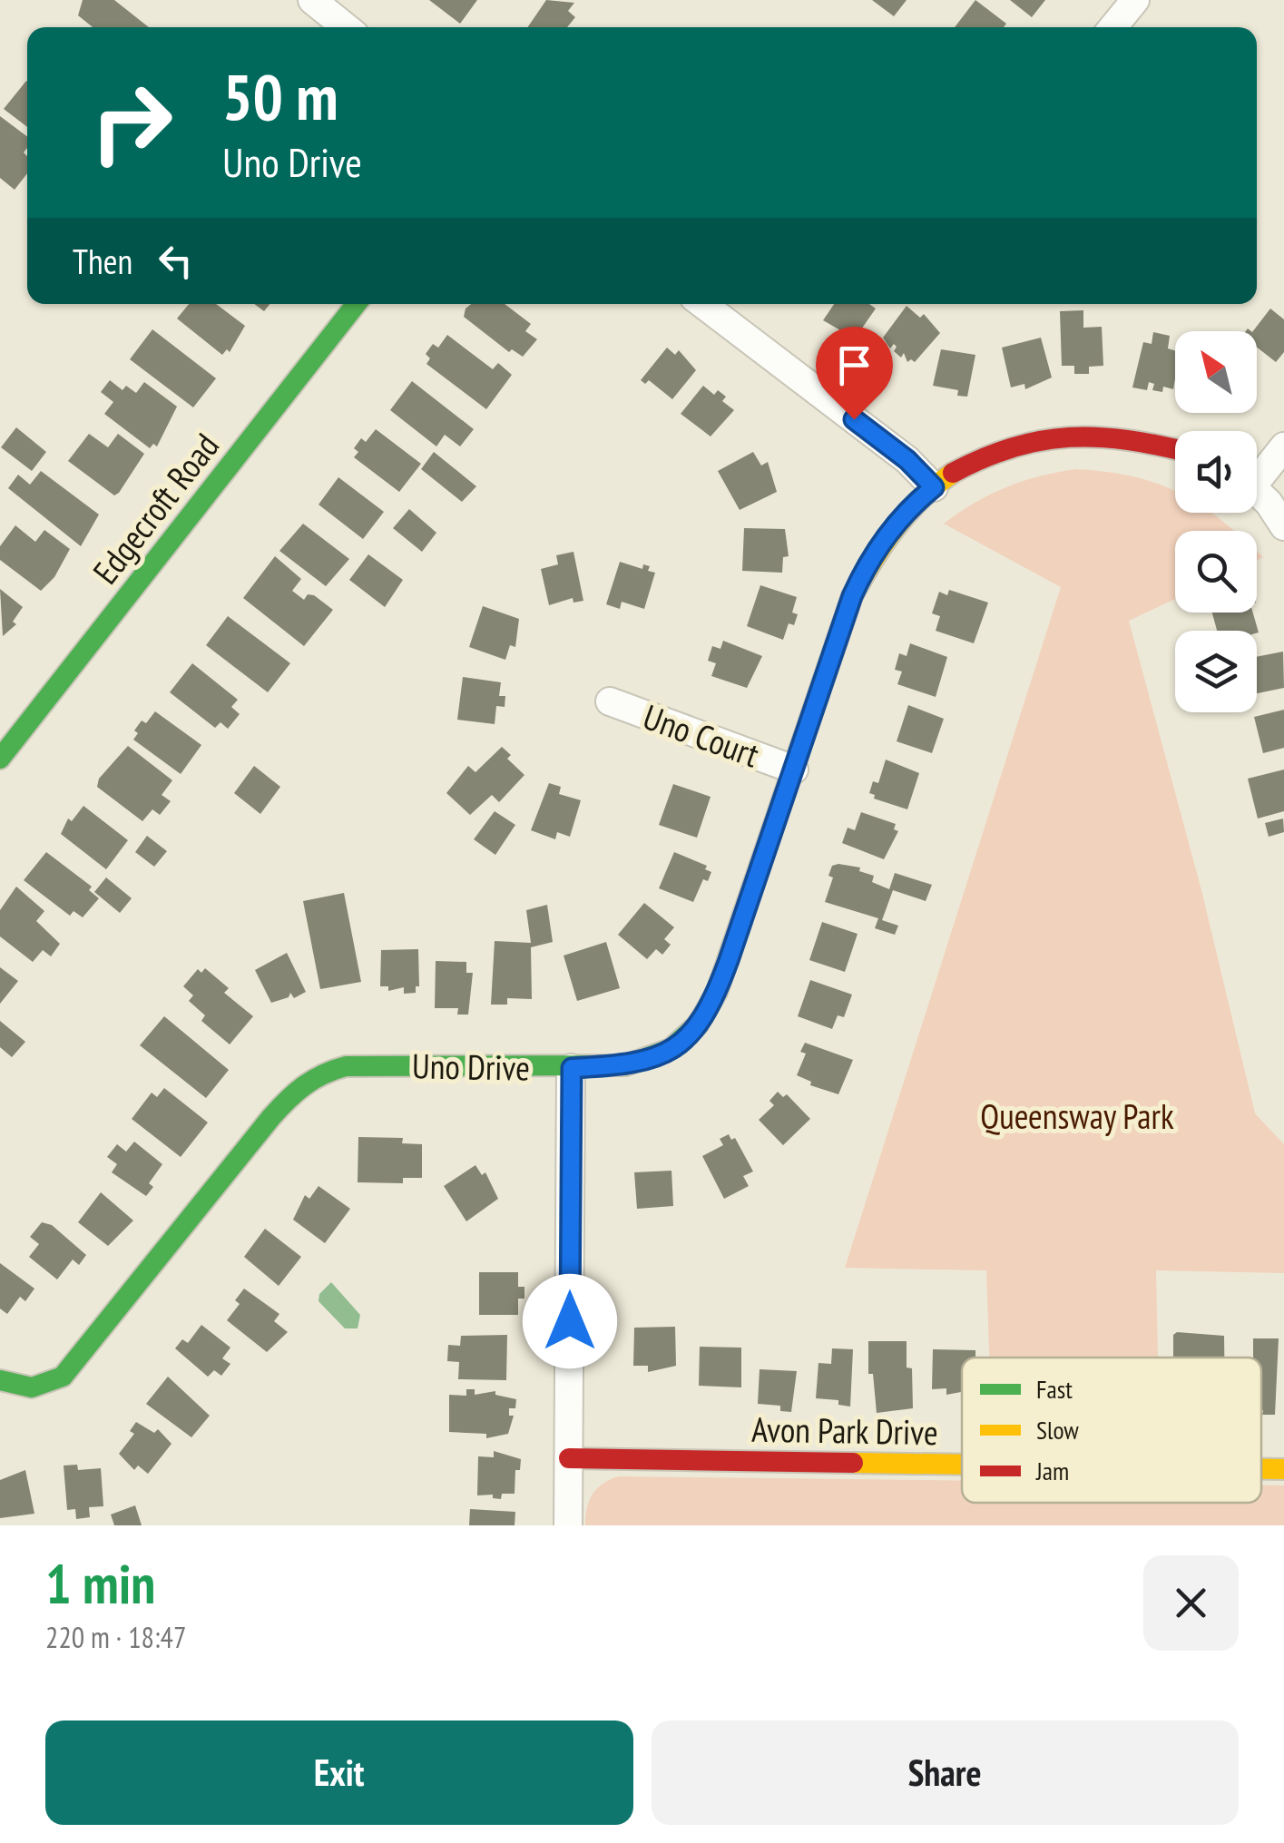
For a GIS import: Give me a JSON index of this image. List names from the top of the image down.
{
  "streets": {
    "street": [
      "Edgecroft Road",
      "Uno Court",
      "Uno Drive",
      "Avon Park Drive"
    ]
  },
  "crossings": [
    ["Uno Court", "Uno Drive"]
  ],
  "parks": ["Queensway Park"],
  "legend": ["Fast", "Slow", "Jam"],
  "north": "top left",
  "page": {
    "turn": ["50 m", "Uno Drive"],
    "then": "Then",
    "heading": ["1 min", "220 m · 18:47"],
    "buttons": ["Exit", "Share"]
  }
}
